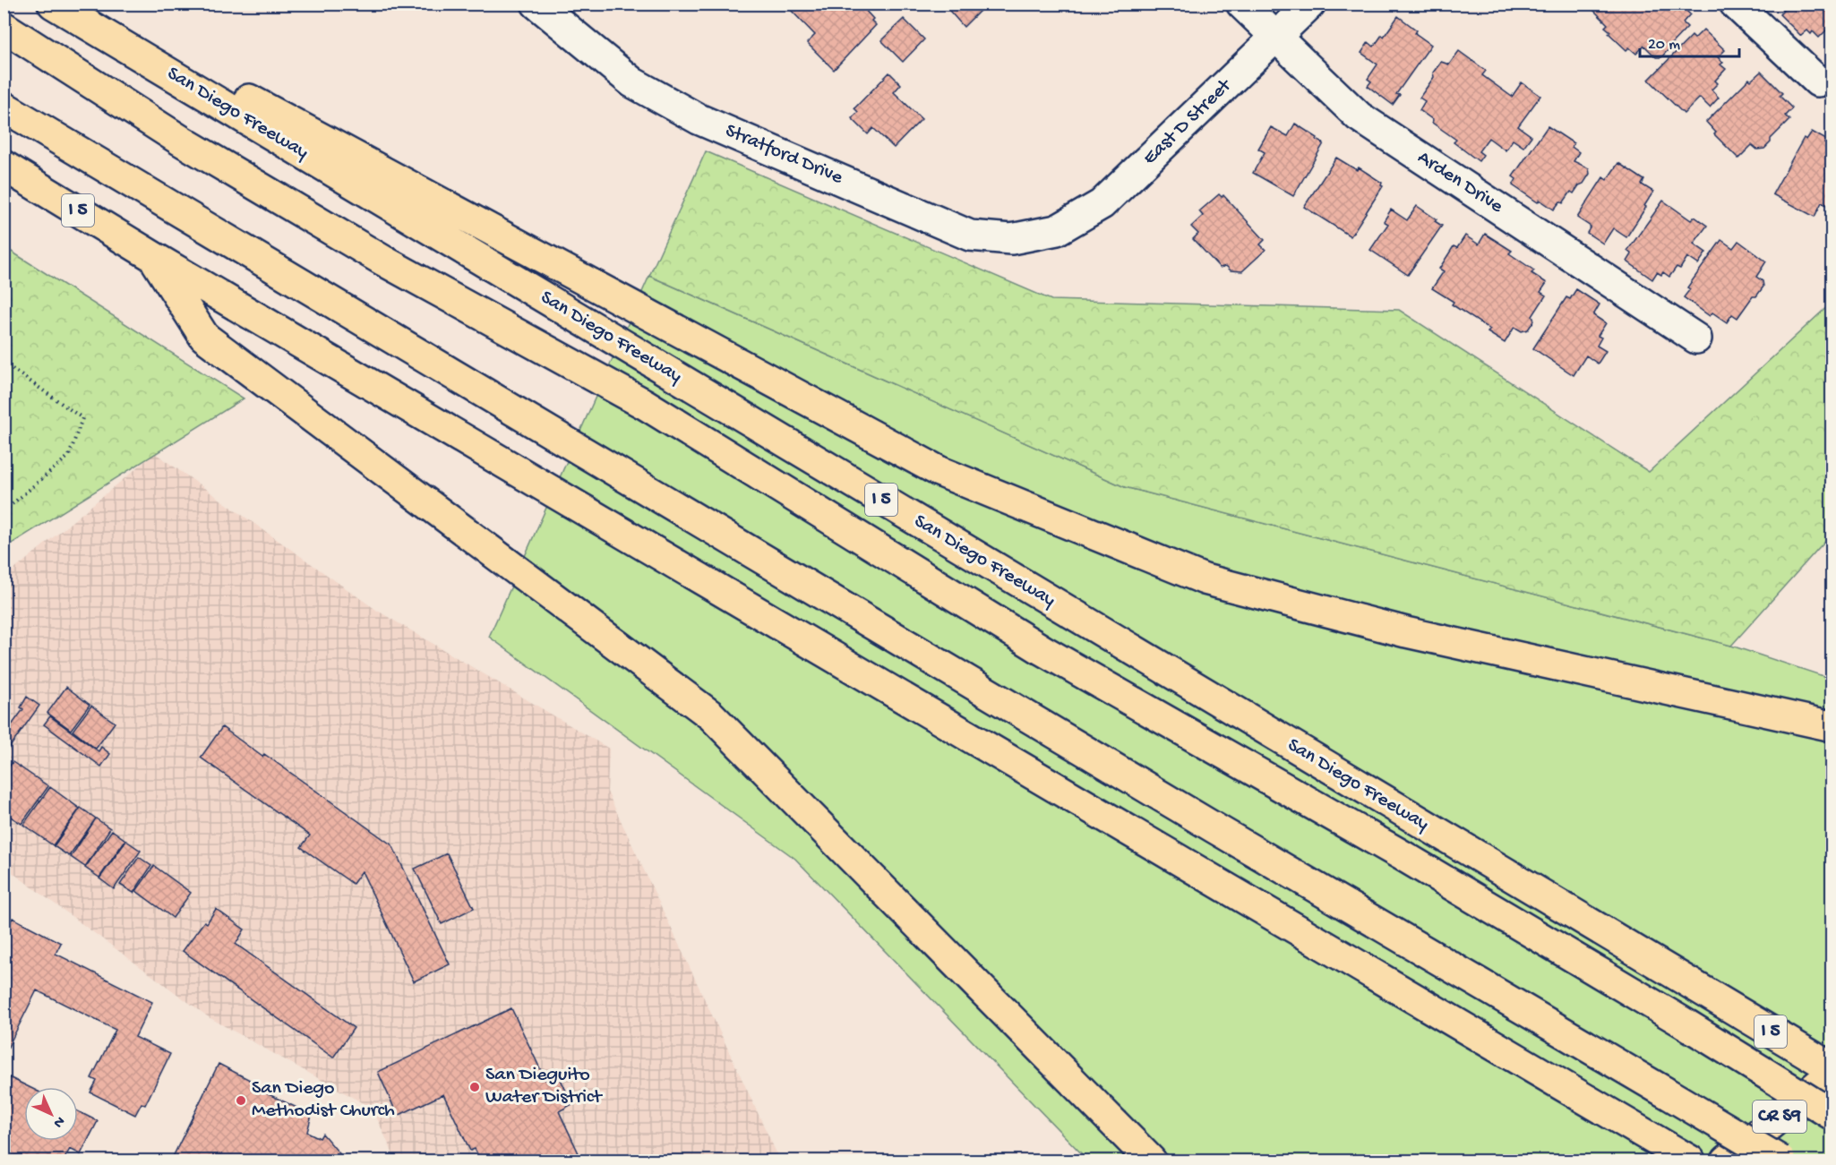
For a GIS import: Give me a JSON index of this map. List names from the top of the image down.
{
  "streets": {
    "main road": ["San Diego Freeway", "I 5", "CR S9"],
    "street": ["East D Street", "Stratford Drive", "Arden Drive"]
  },
  "crossings": [
    ["San Diego Freeway", "CR S9"],
    ["East D Street", "Stratford Drive"],
    ["East D Street", "Arden Drive"]
  ],
  "places": ["San Dieguito Water District", "San Diego Methodist Church"],
  "scale_bar": "20 m",
  "north": "bottom right"
}
